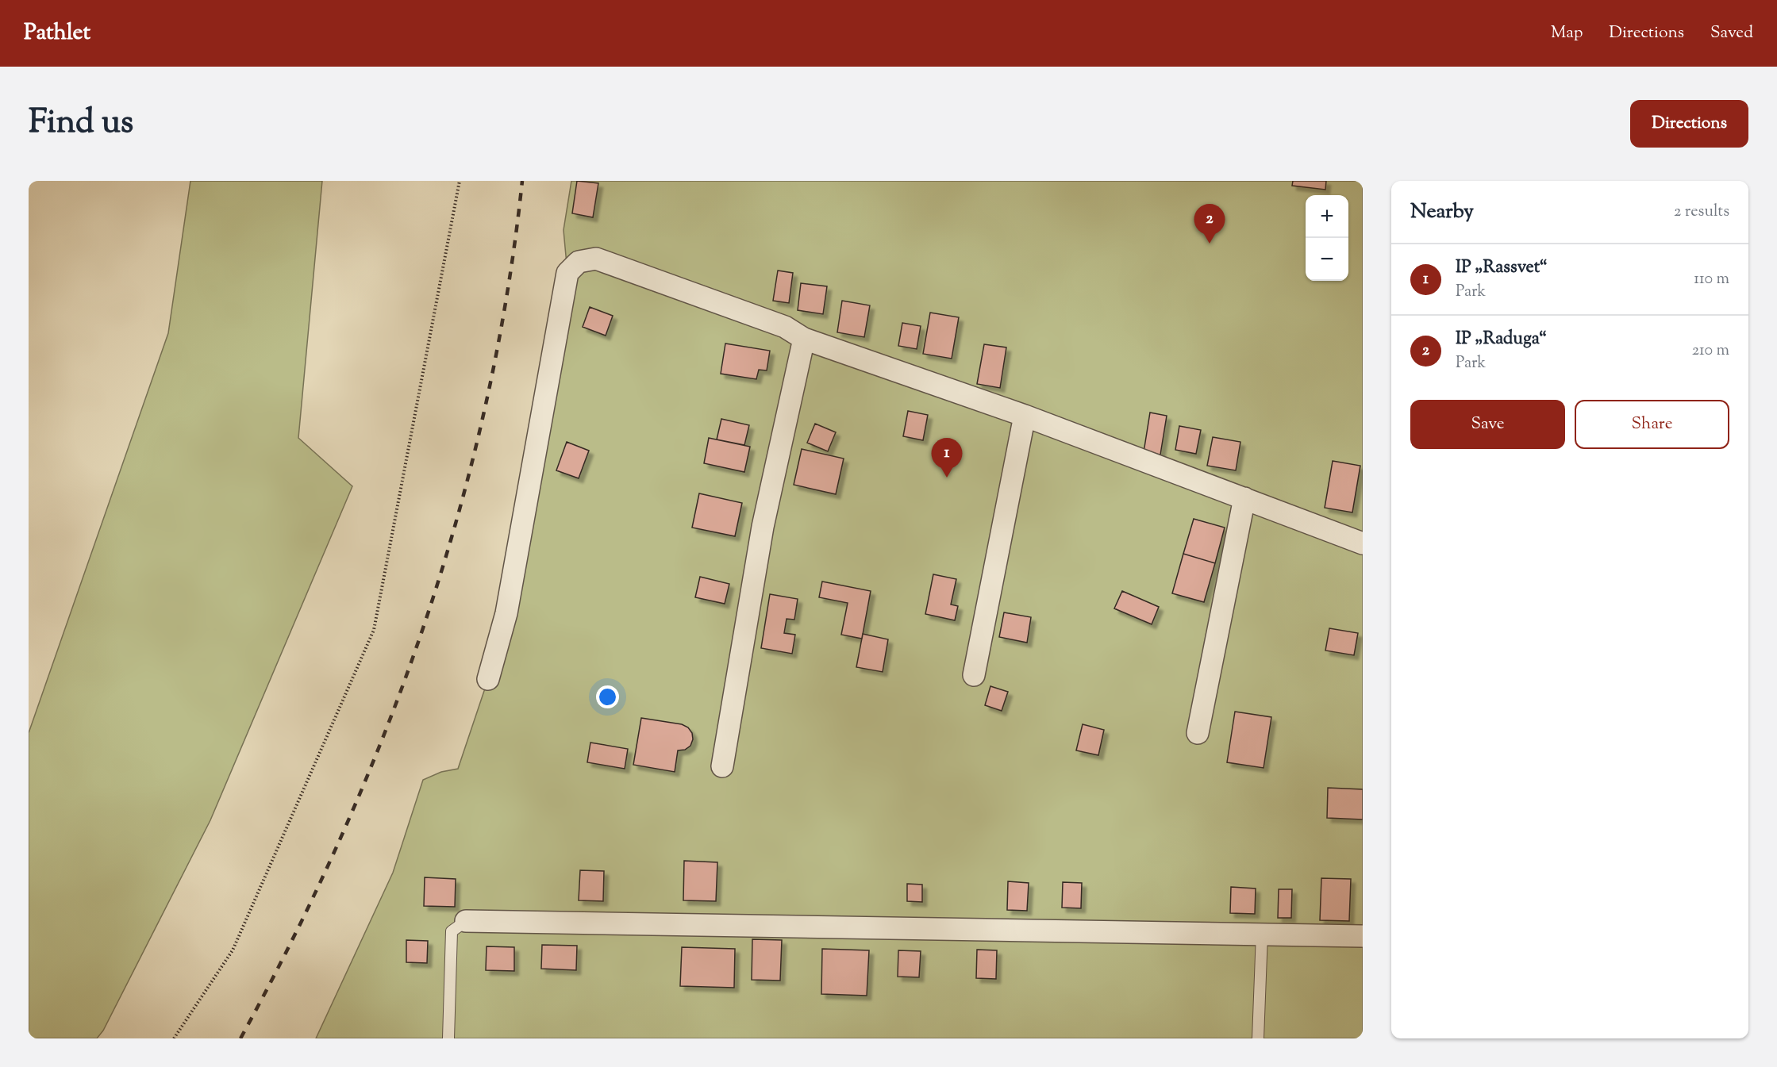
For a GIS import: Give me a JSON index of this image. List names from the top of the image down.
{
  "page": {
    "header": "Pathlet",
    "nav": ["Map", "Directions", "Saved"],
    "title": "Find us",
    "buttons": [
      "Directions",
      ["Save", "Share"]
    ],
    "heading": ["Nearby", "2 results"],
    "map_buttons": ["+", "−"],
    "pins": ["2", "1"],
    "list": [
      {
        "mark": "1",
        "name": "IP „Rassvet“",
        "note": "Park",
        "value": "110 m"
      },
      {
        "mark": "2",
        "name": "IP „Raduga“",
        "note": "Park",
        "value": "210 m"
      }
    ]
  }
}
